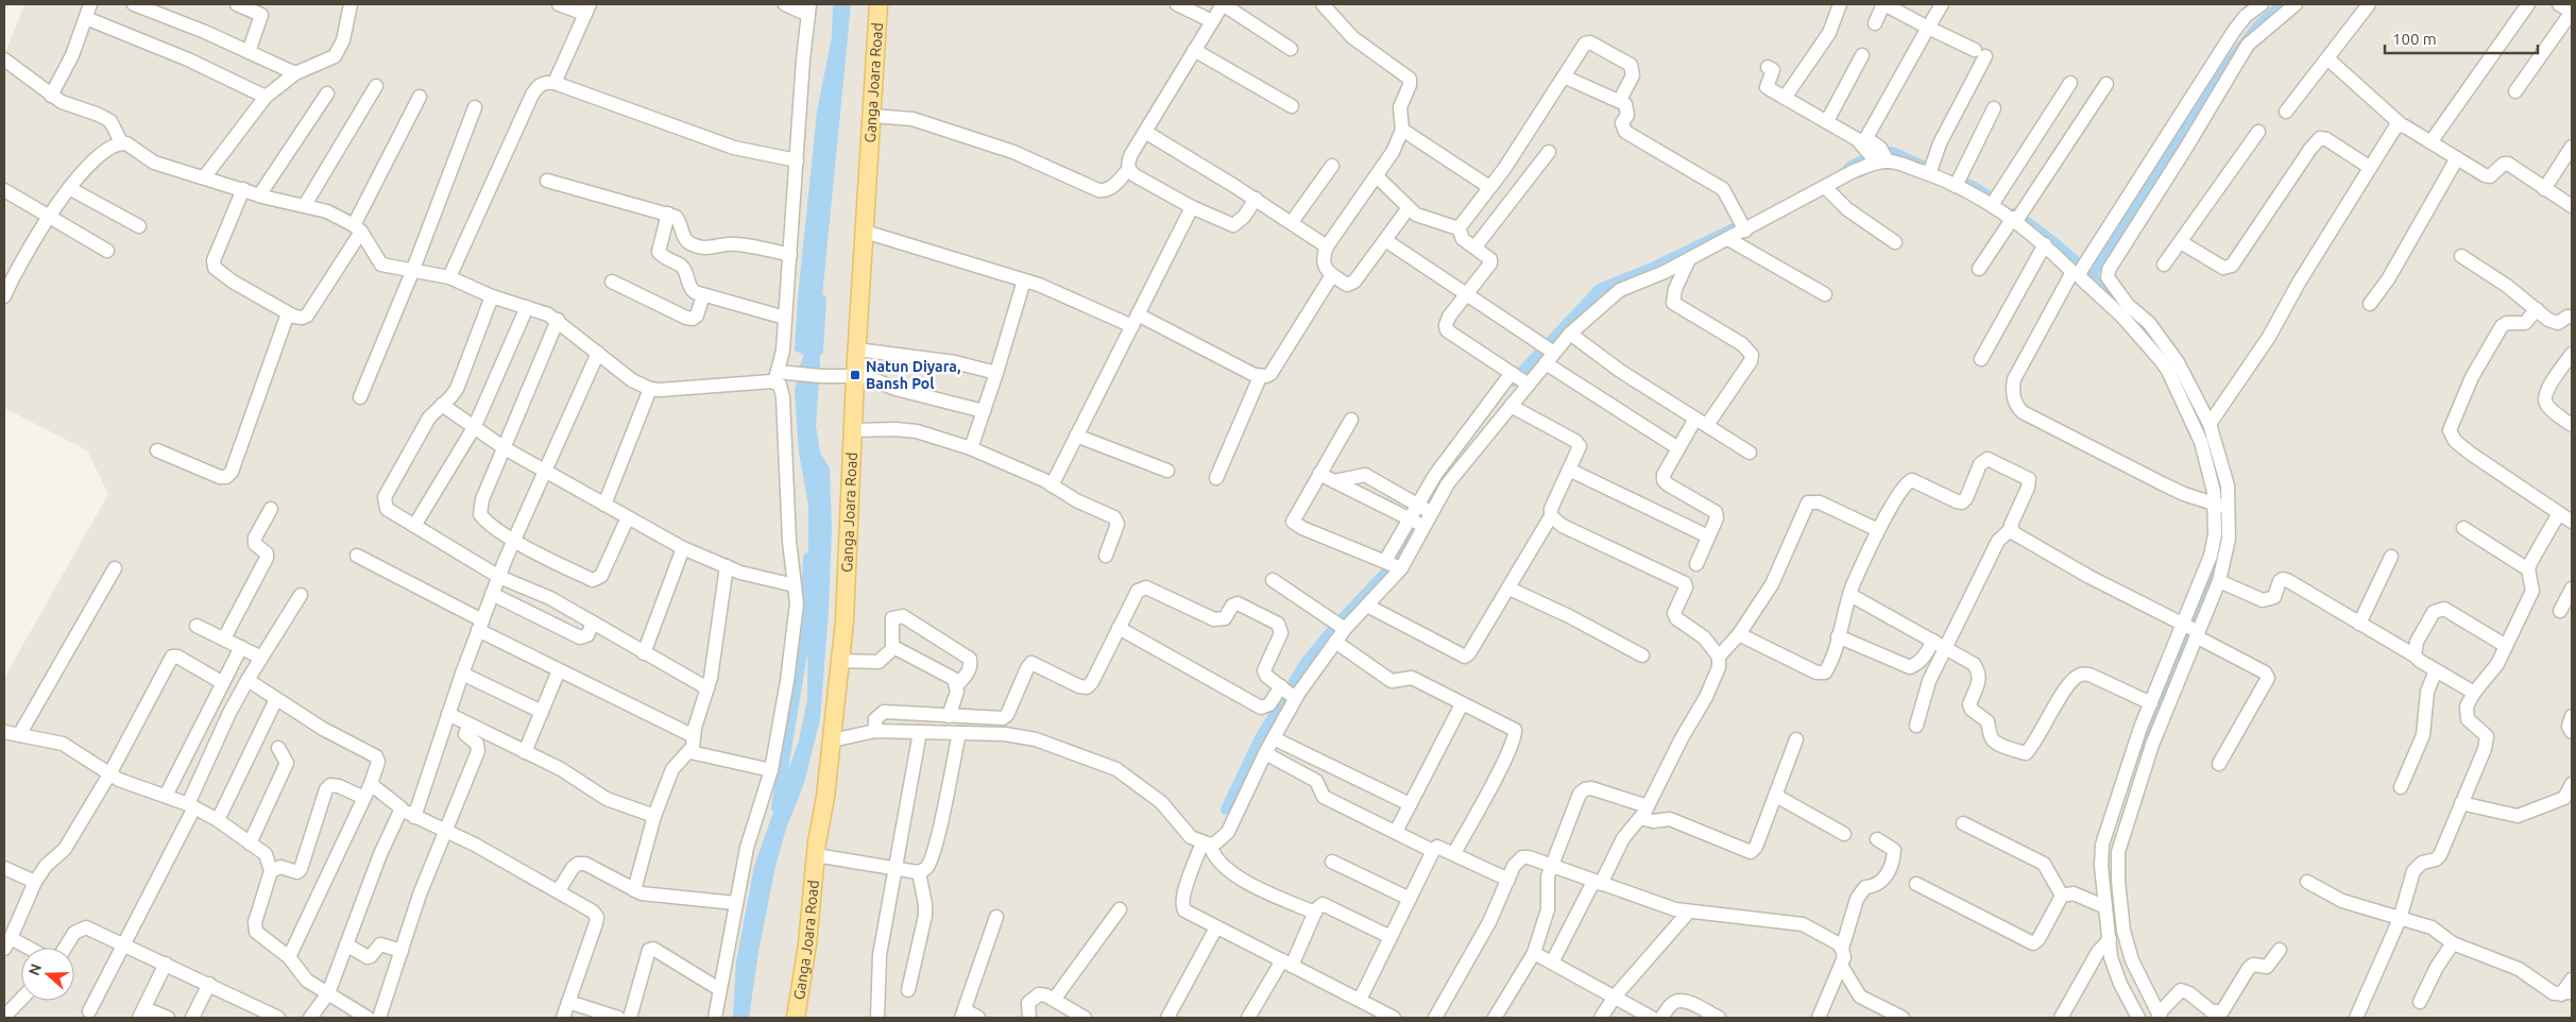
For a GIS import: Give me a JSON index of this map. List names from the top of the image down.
{
  "streets": {
    "main road": ["Ganga Joara Road"]
  },
  "places": {
    "transit": ["Natun Diyara, Bansh Pol"]
  },
  "scale_bar": "100 m",
  "north": "left"
}
